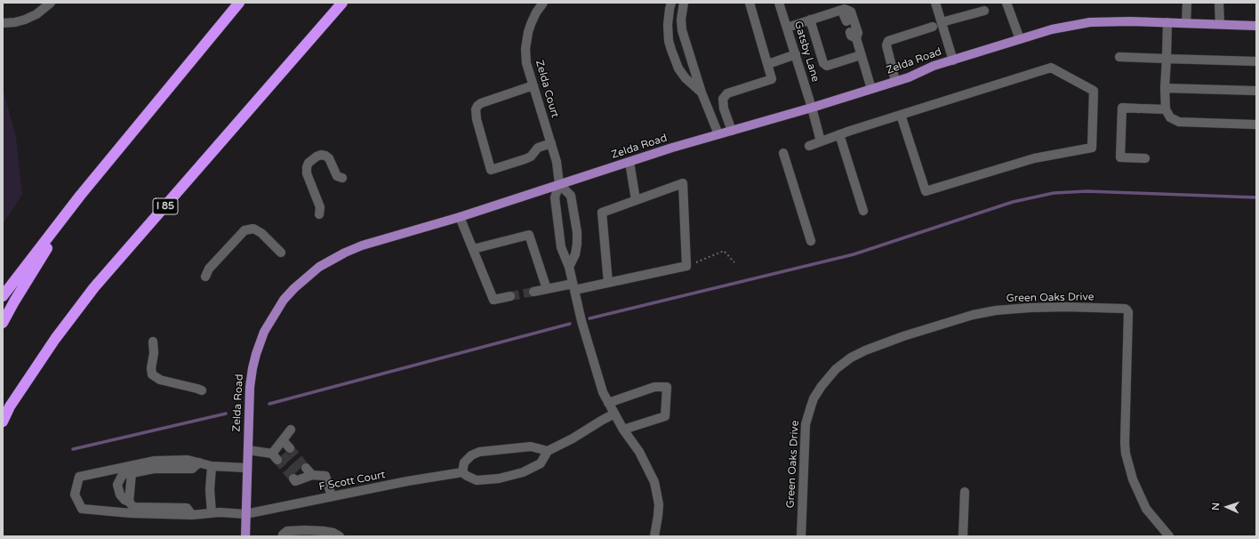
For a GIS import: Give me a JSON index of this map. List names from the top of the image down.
{
  "streets": {
    "highway": ["I 85"],
    "main road": ["Zelda Road"],
    "street": [
      "Gatsby Lane",
      "Zelda Court",
      "Green Oaks Drive",
      "F Scott Court"
    ]
  },
  "crossings": [
    ["Gatsby Lane", "Zelda Road"],
    ["Zelda Road", "Zelda Court"],
    ["Zelda Road", "F Scott Court"]
  ],
  "north": "left"
}
